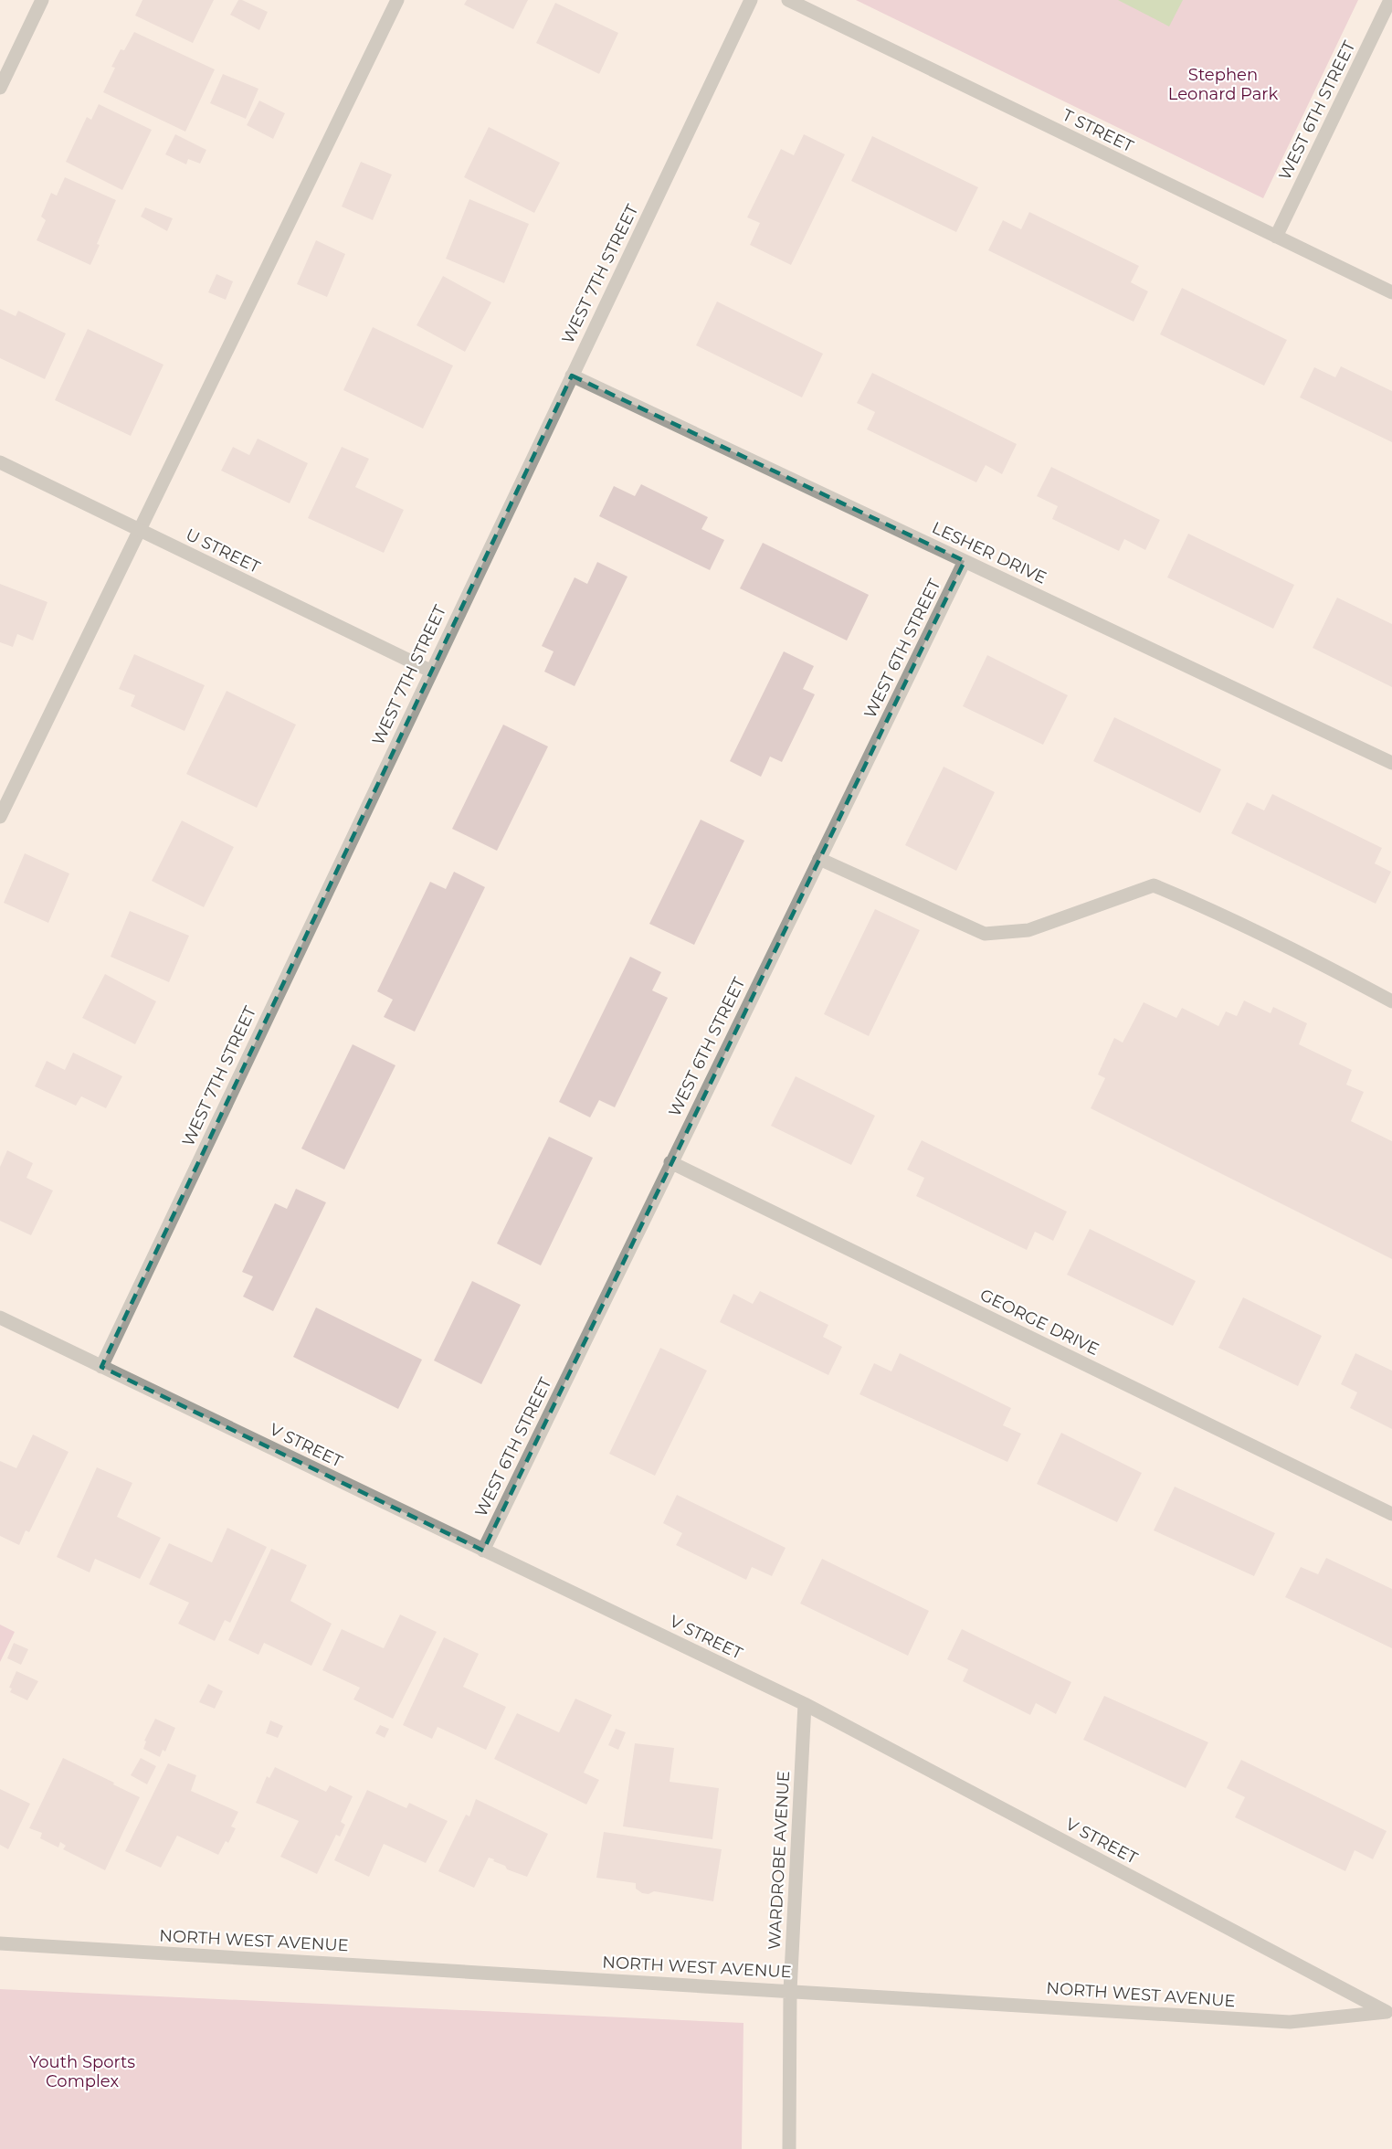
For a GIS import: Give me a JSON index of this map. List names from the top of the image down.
{
  "streets": {
    "street": [
      "WEST 6TH STREET",
      "T STREET",
      "WEST 7TH STREET",
      "U STREET",
      "LESHER DRIVE",
      "GEORGE DRIVE",
      "V STREET",
      "WARDROBE AVENUE",
      "NORTH WEST AVENUE"
    ]
  },
  "crossings": [
    ["WEST 6TH STREET", "T STREET"],
    ["WEST 6TH STREET", "LESHER DRIVE"],
    ["WEST 6TH STREET", "GEORGE DRIVE"],
    ["WEST 6TH STREET", "V STREET"],
    ["WEST 7TH STREET", "U STREET"],
    ["WEST 7TH STREET", "LESHER DRIVE"],
    ["WEST 7TH STREET", "V STREET"],
    ["V STREET", "WARDROBE AVENUE"],
    ["V STREET", "NORTH WEST AVENUE"],
    ["WARDROBE AVENUE", "NORTH WEST AVENUE"]
  ],
  "parks": ["Stephen Leonard Park", "Youth Sports Complex"]
}
